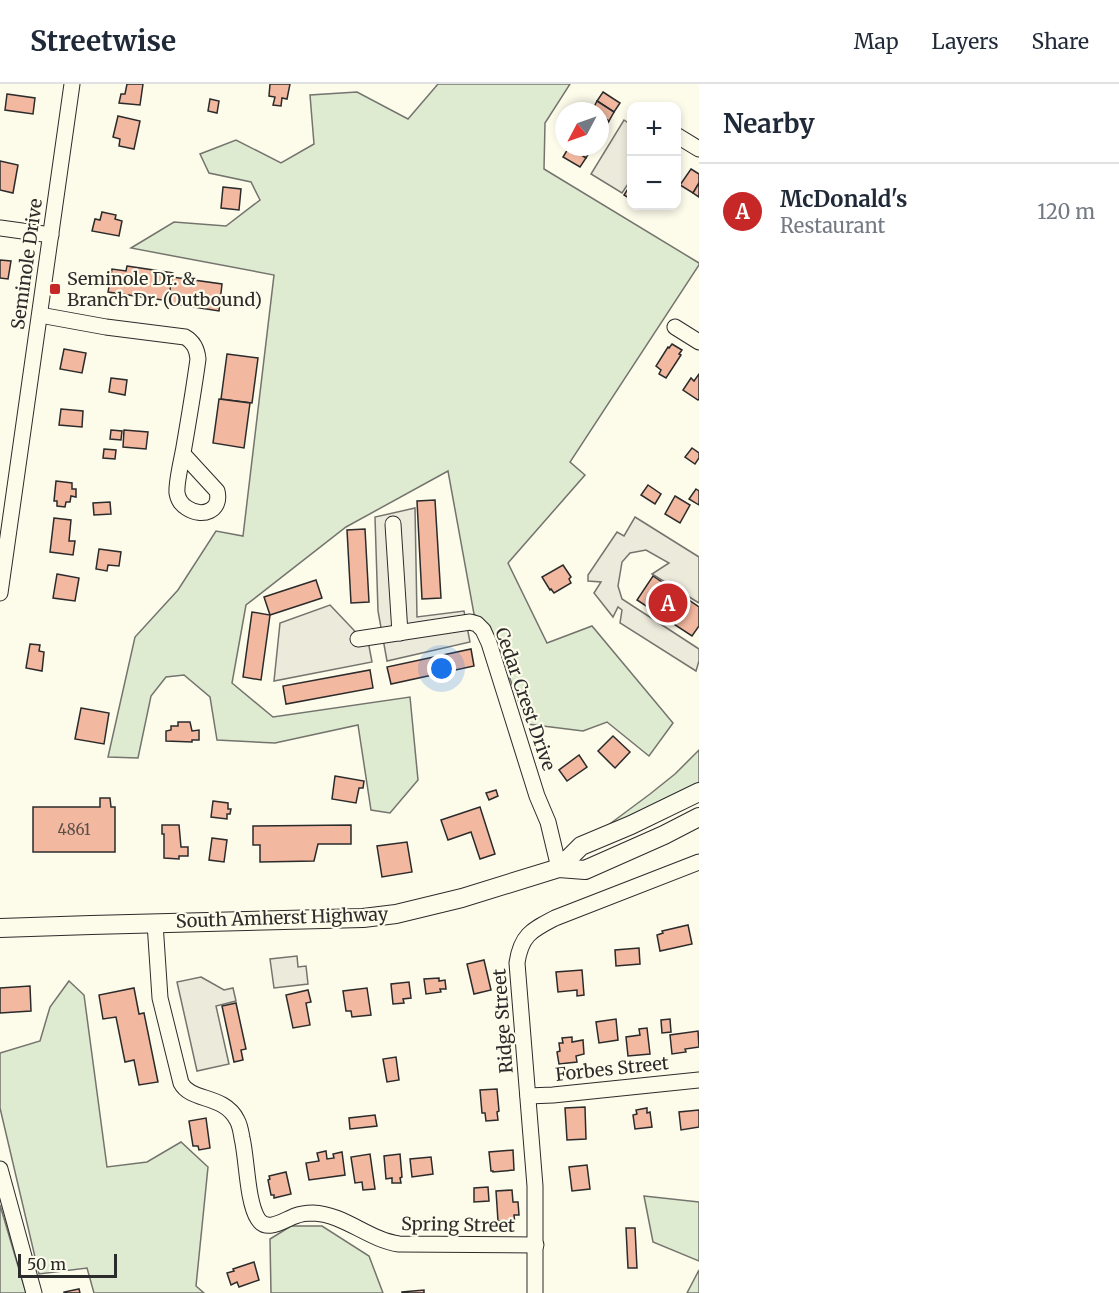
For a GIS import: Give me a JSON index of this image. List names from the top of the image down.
{
  "streets": {
    "main road": ["South Amherst Highway"],
    "street": [
      "Seminole Drive",
      "Cedar Crest Drive",
      "Ridge Street",
      "Forbes Street",
      "Spring Street"
    ]
  },
  "crossings": [
    ["Cedar Crest Drive", "South Amherst Highway"],
    ["South Amherst Highway", "Spring Street"],
    ["Ridge Street", "Forbes Street"],
    ["Ridge Street", "Spring Street"]
  ],
  "places": {
    "transit": ["Seminole Dr. & Branch Dr. (Outbound)"]
  },
  "house_numbers": ["4861"],
  "scale_bar": "50 m",
  "north": "bottom left",
  "page": {
    "header": "Streetwise",
    "nav": ["Map", "Layers", "Share"],
    "heading": "Nearby",
    "map_buttons": ["+", "−"],
    "list": [
      {
        "mark": "A",
        "name": "McDonald's",
        "note": "Restaurant",
        "value": "120 m"
      }
    ],
    "pins": "A",
    "scale": "50 m"
  }
}
